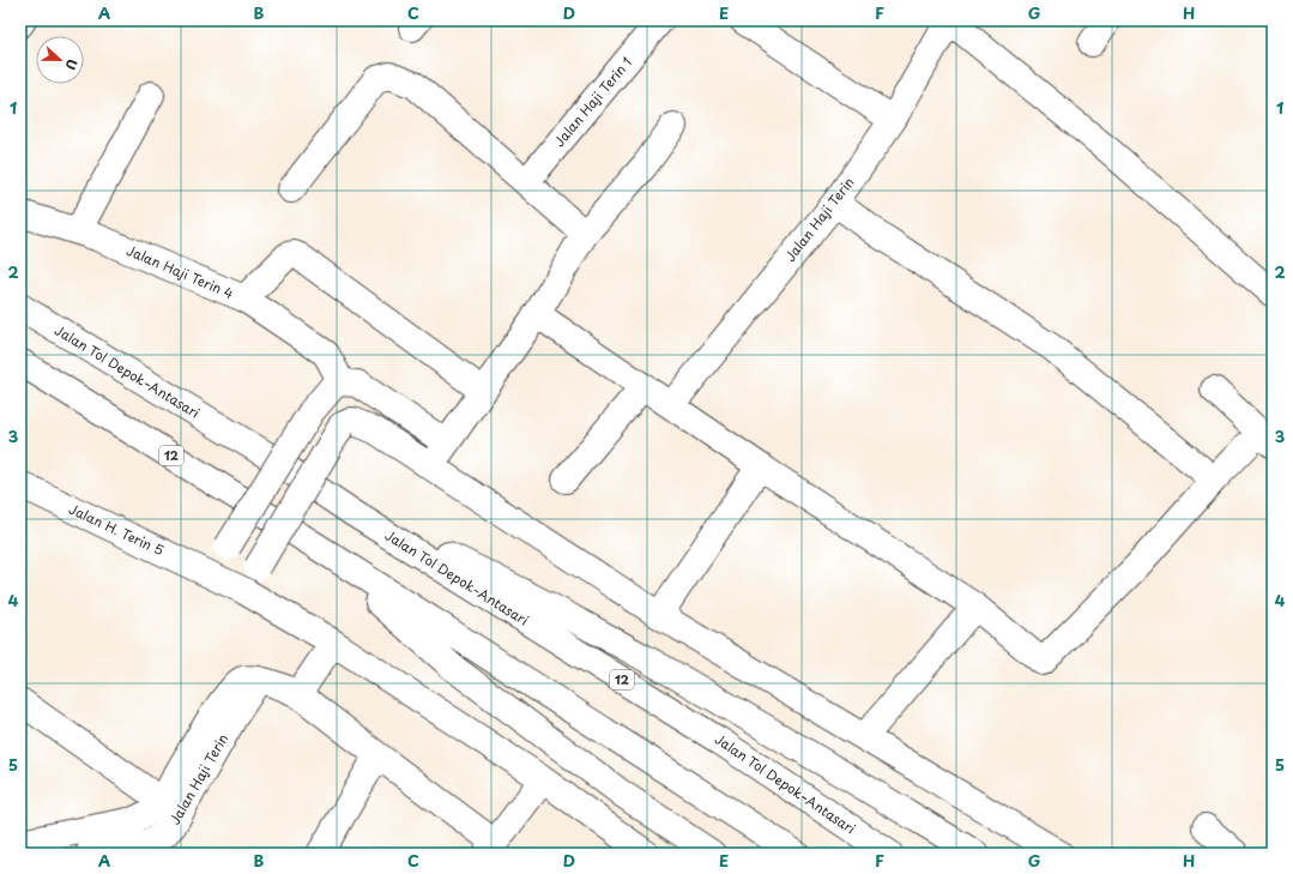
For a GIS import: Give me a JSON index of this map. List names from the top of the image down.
{
  "streets": {
    "main road": [
      "Jalan Haji Terin 1",
      "Jalan Haji Terin",
      "Jalan Haji Terin 4",
      "Jalan Tol Depok–Antasari",
      "12",
      "Jalan H. Terin 5"
    ]
  },
  "north": "right",
  "grid": {
    "columns": [
      "A",
      "B",
      "C",
      "D",
      "E",
      "F",
      "G",
      "H"
    ],
    "rows": [
      "1",
      "2",
      "3",
      "4",
      "5"
    ]
  }
}
